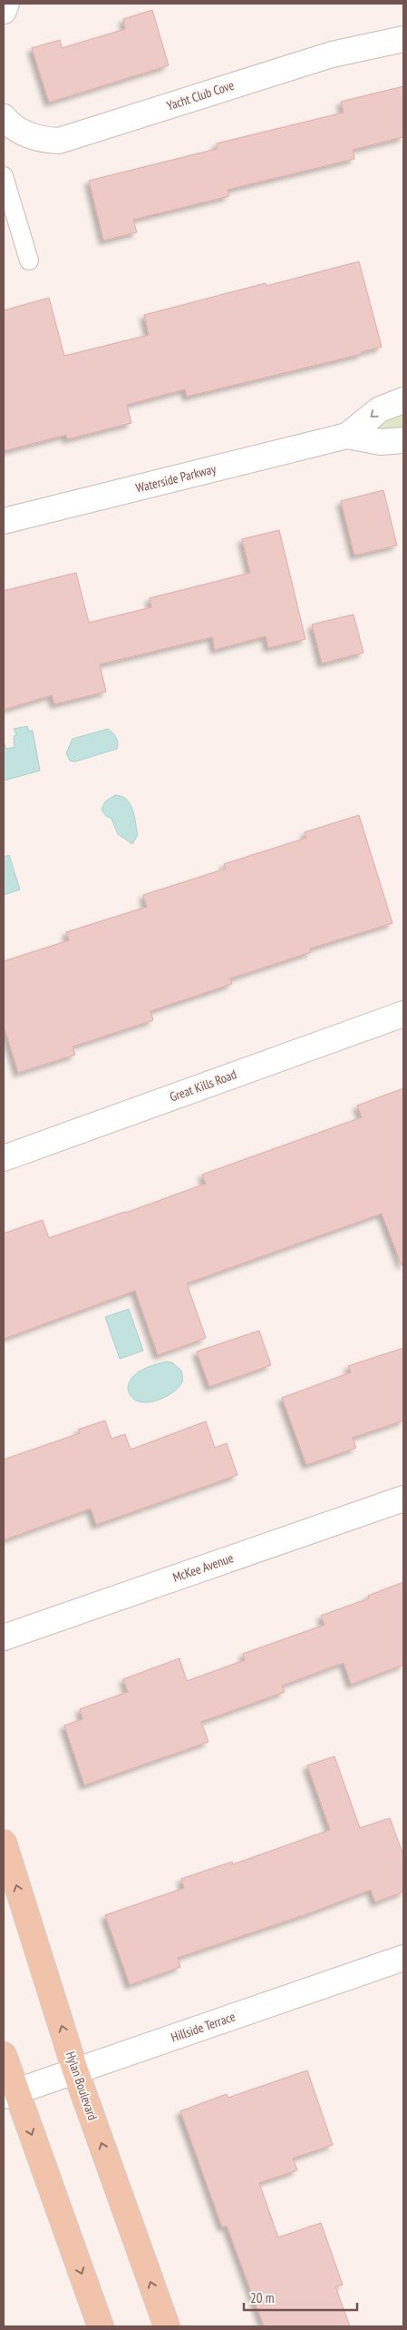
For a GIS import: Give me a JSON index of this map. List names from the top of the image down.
{
  "streets": {
    "main road": ["Hylan Boulevard"],
    "street": [
      "Yacht Club Cove",
      "Waterside Parkway",
      "Great Kills Road",
      "McKee Avenue",
      "Hillside Terrace"
    ]
  },
  "crossings": [
    ["Hillside Terrace", "Hylan Boulevard"]
  ],
  "scale_bar": "20 m"
}
